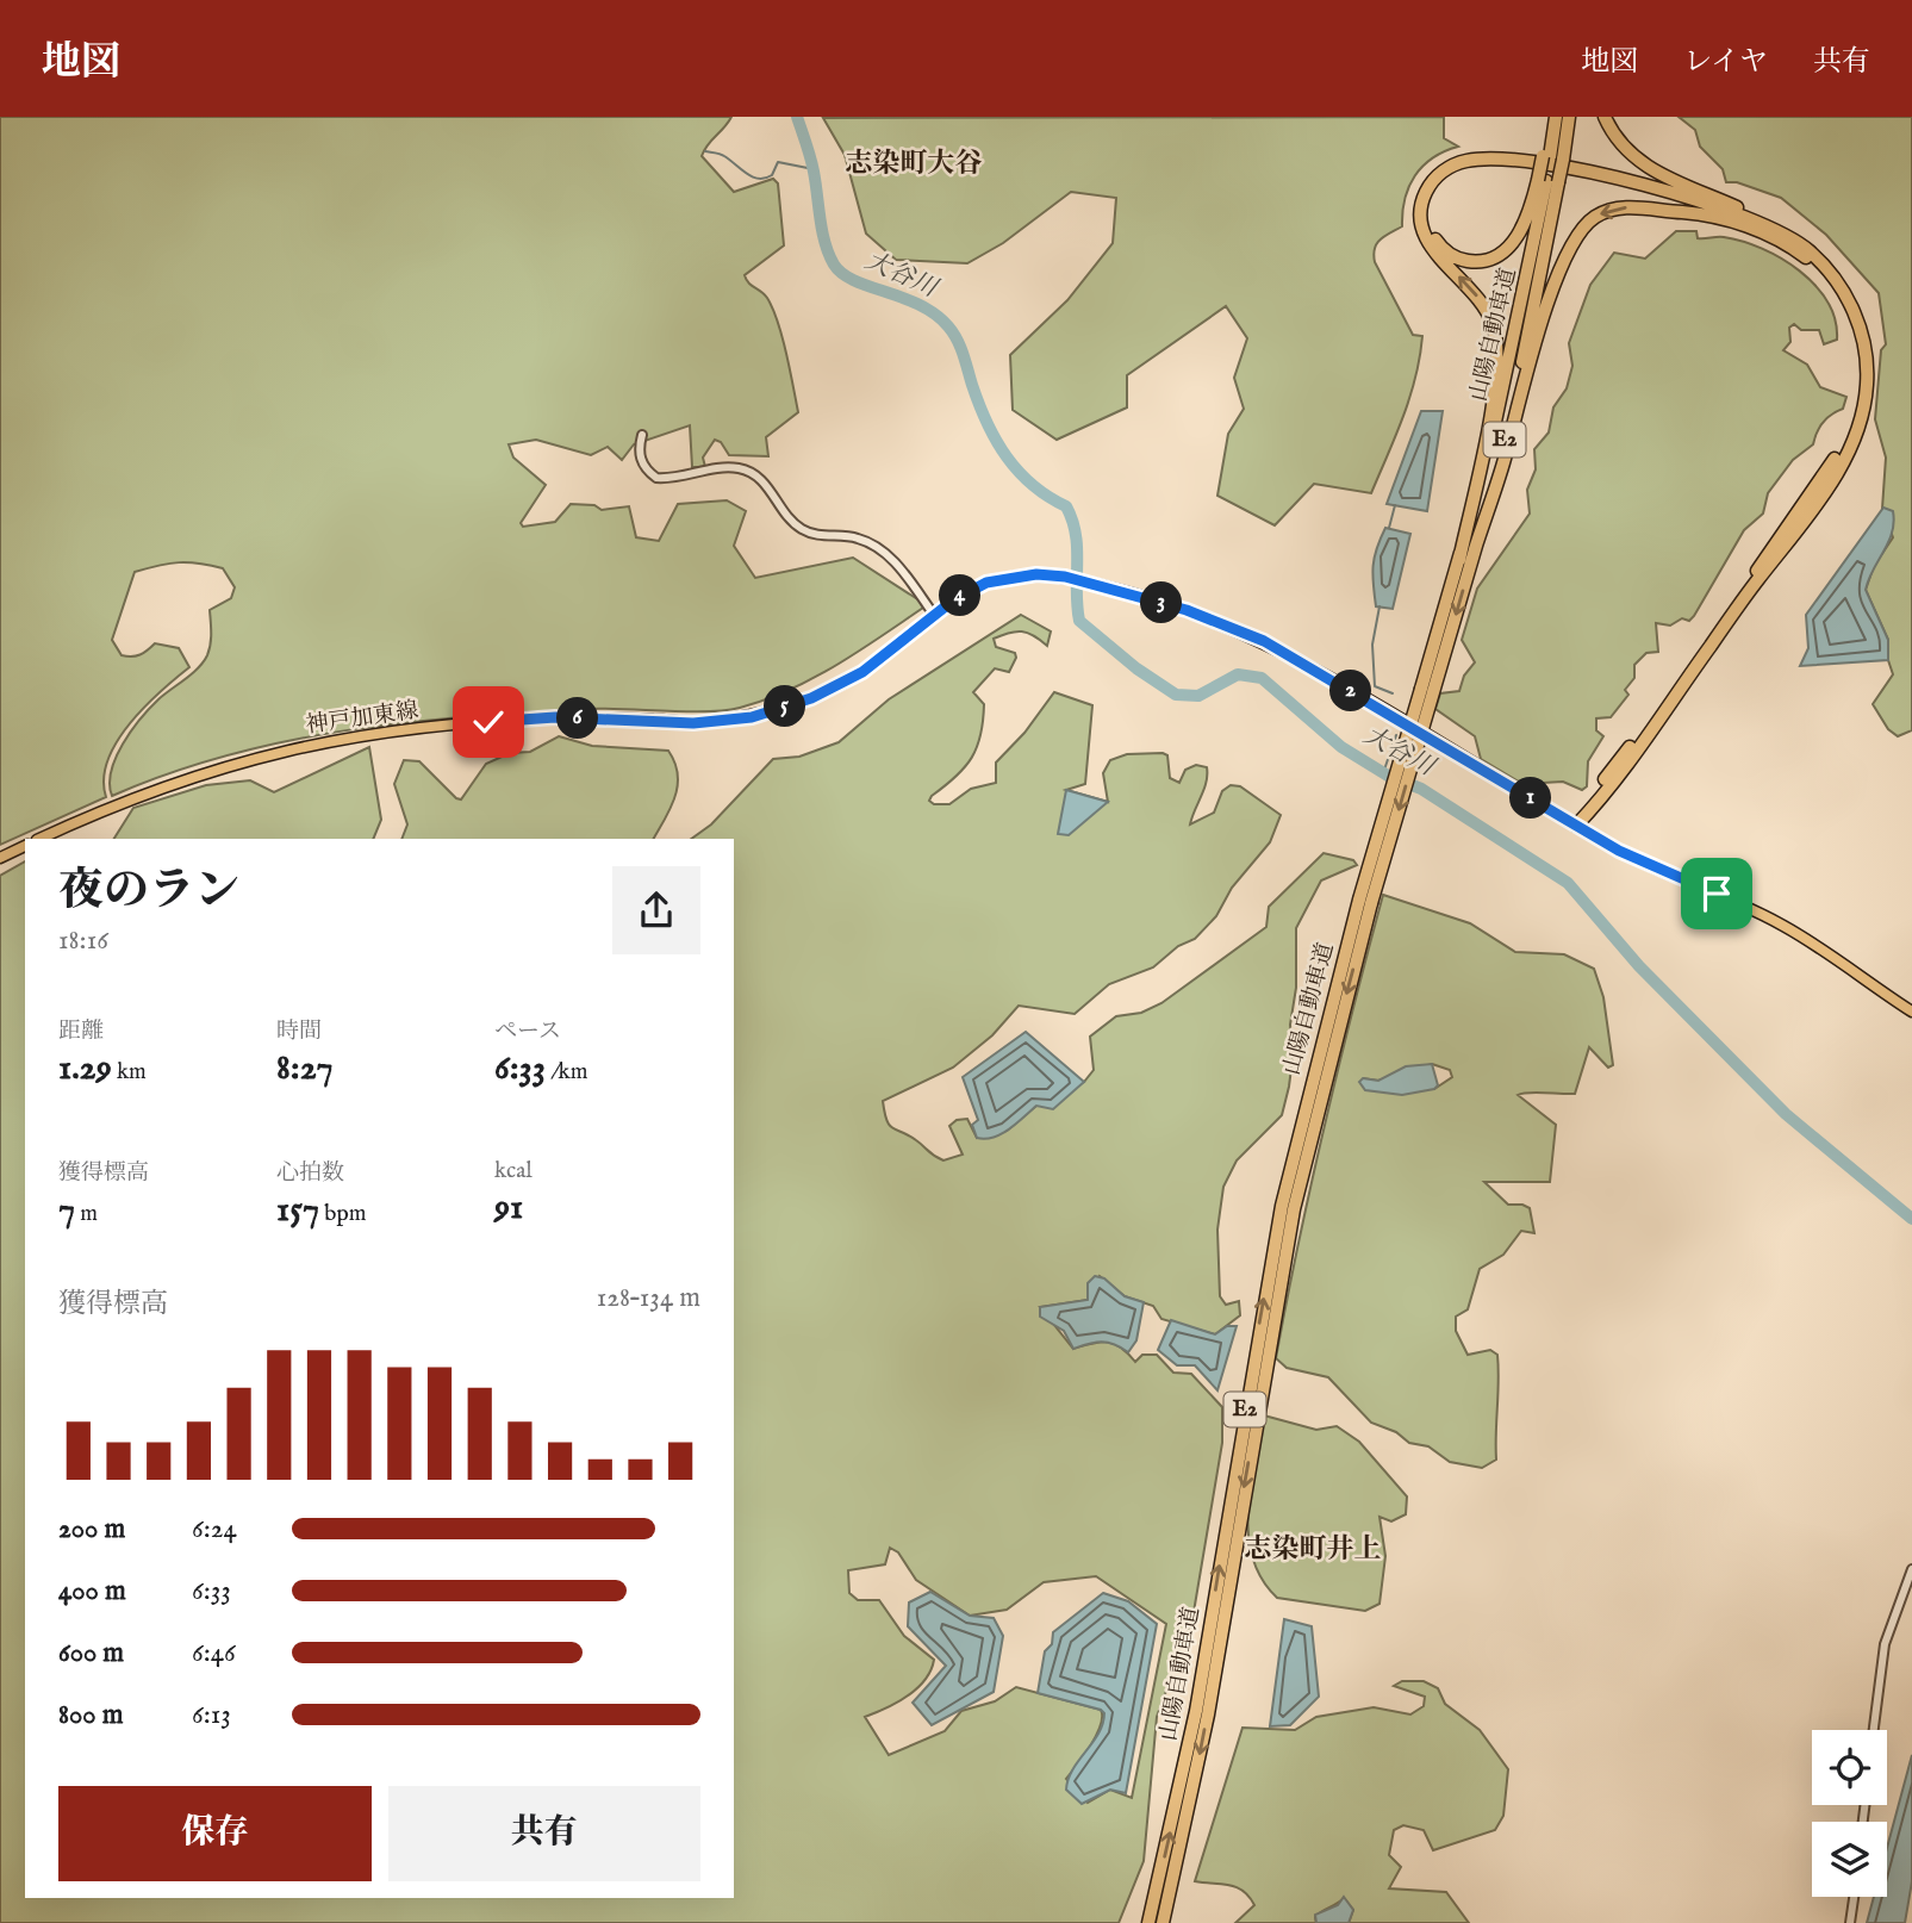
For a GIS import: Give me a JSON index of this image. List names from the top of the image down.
{
  "streets": {
    "highway": ["山陽自動車道", "E2"],
    "main road": ["神戸加東線"]
  },
  "districts": ["志染町大谷", "志染町井上"],
  "water": ["大谷川"],
  "page": {
    "header": "地図",
    "nav": ["地図", "レイヤ", "共有"],
    "pins": [
      "4",
      "3",
      "2",
      "5",
      "6",
      "1"
    ],
    "heading": ["夜のラン", "18:16"],
    "stats": [
      ["距離", "1.29 km"],
      ["時間", "8:27"],
      ["ペース", "6:33 /km"],
      ["獲得標高", "7 m"],
      ["心拍数", "157 bpm"],
      ["kcal", "91"]
    ],
    "chart": ["獲得標高", "128–134 m"],
    "list": [
      {
        "name": "200 m",
        "note": "6:24"
      },
      {
        "name": "400 m",
        "note": "6:33"
      },
      {
        "name": "600 m",
        "note": "6:46"
      },
      {
        "name": "800 m",
        "note": "6:13"
      }
    ],
    "buttons": ["保存", "共有"]
  }
}
